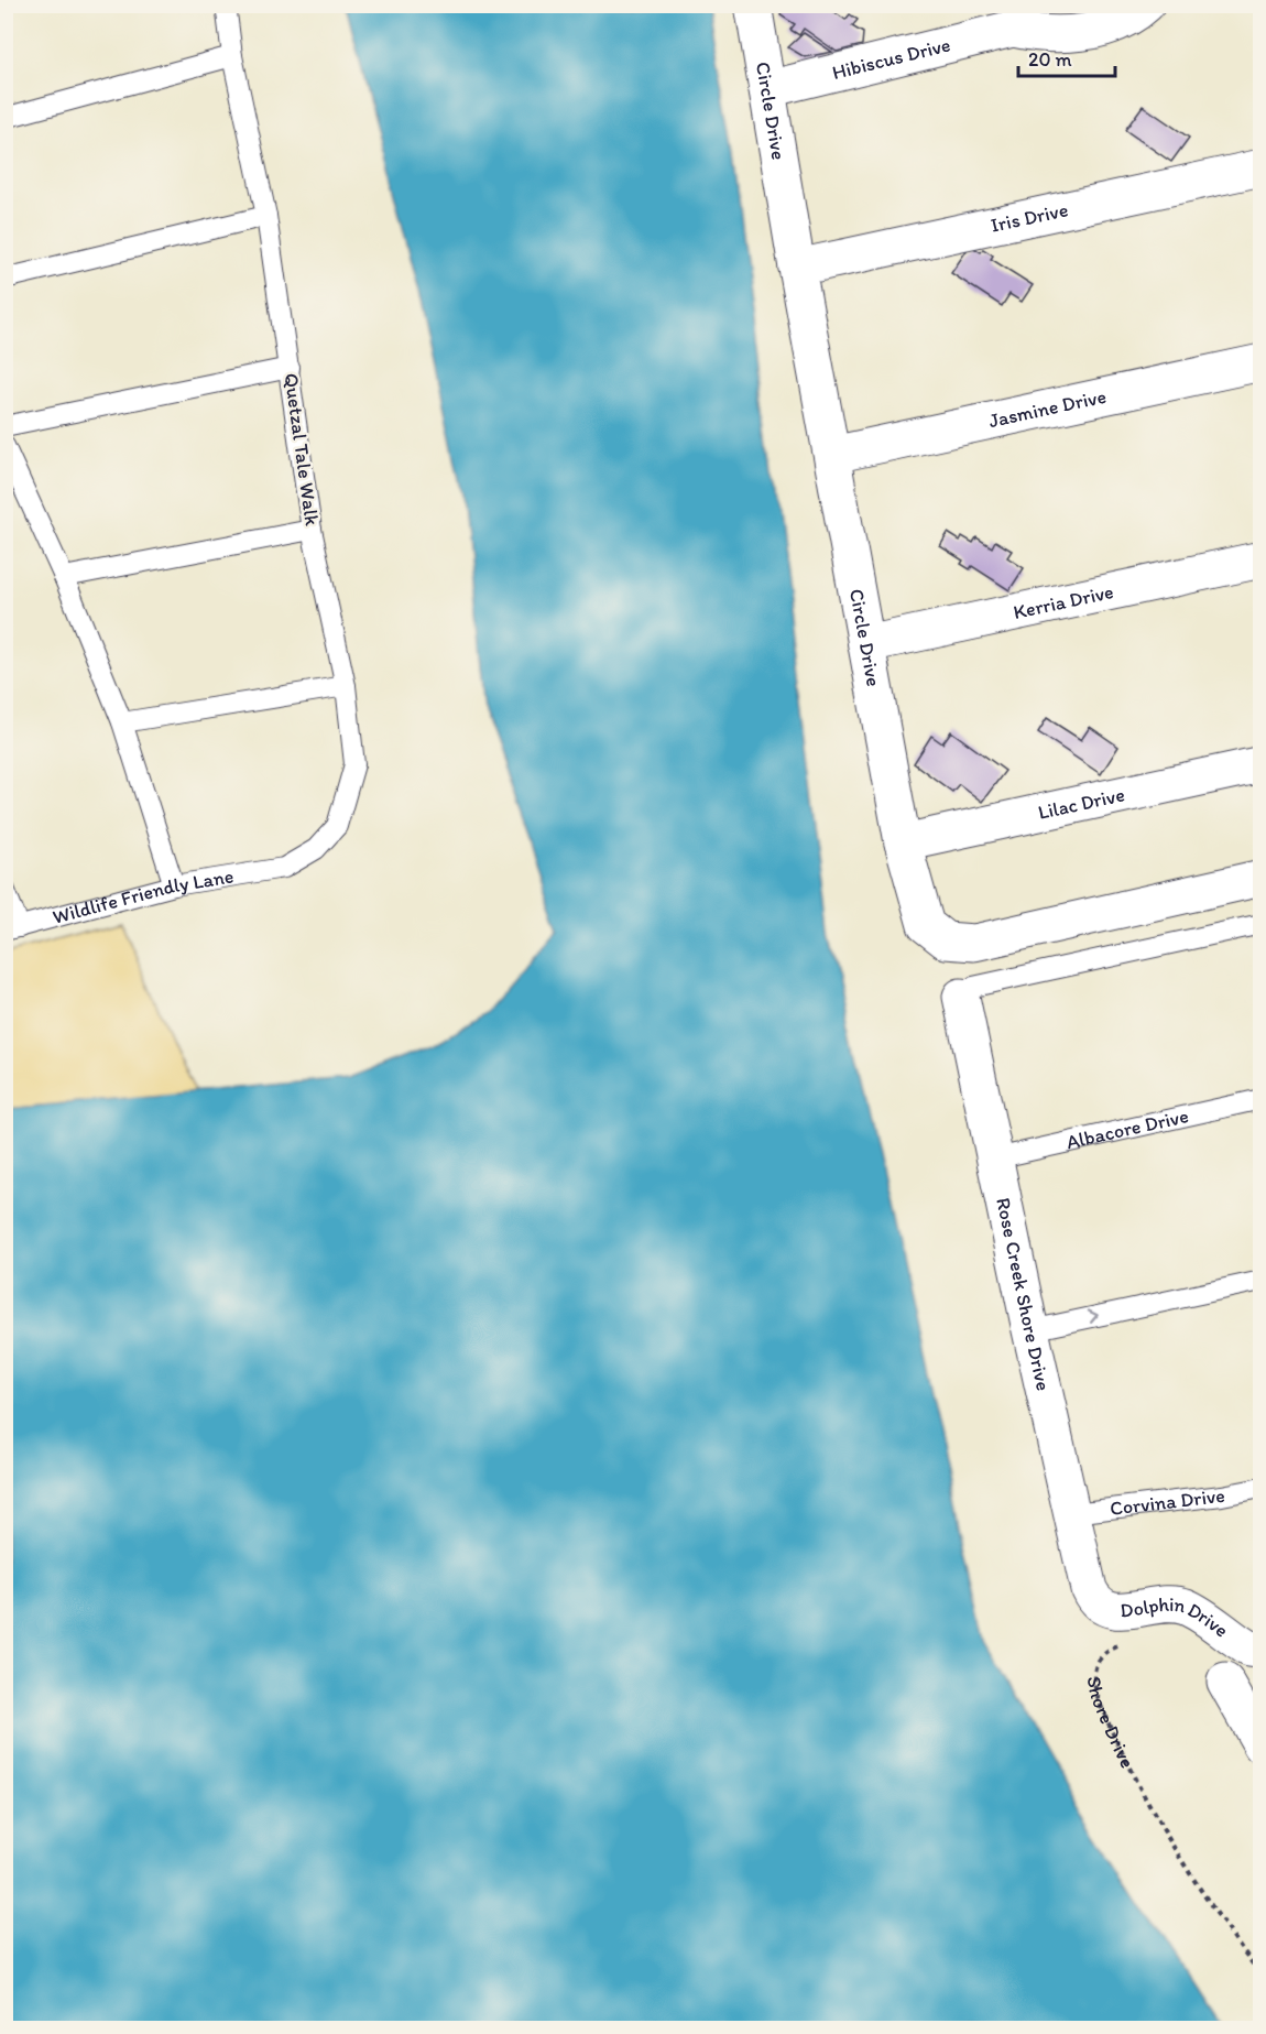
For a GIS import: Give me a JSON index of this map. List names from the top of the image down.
{
  "streets": {
    "street": [
      "Hibiscus Drive",
      "Circle Drive",
      "Iris Drive",
      "Jasmine Drive",
      "Kerria Drive",
      "Lilac Drive",
      "Rose Creek Shore Drive",
      "Dolphin Drive"
    ],
    "lane": [
      "Quetzal Tale Walk",
      "Wildlife Friendly Lane",
      "Albacore Drive",
      "Corvina Drive"
    ],
    "path": ["Shore Drive"]
  },
  "crossings": [
    ["Hibiscus Drive", "Circle Drive"],
    ["Circle Drive", "Iris Drive"],
    ["Circle Drive", "Jasmine Drive"],
    ["Circle Drive", "Kerria Drive"],
    ["Circle Drive", "Lilac Drive"],
    ["Quetzal Tale Walk", "Wildlife Friendly Lane"],
    ["Albacore Drive", "Rose Creek Shore Drive"],
    ["Rose Creek Shore Drive", "Corvina Drive"],
    ["Rose Creek Shore Drive", "Dolphin Drive"]
  ],
  "scale_bar": "20 m"
}
